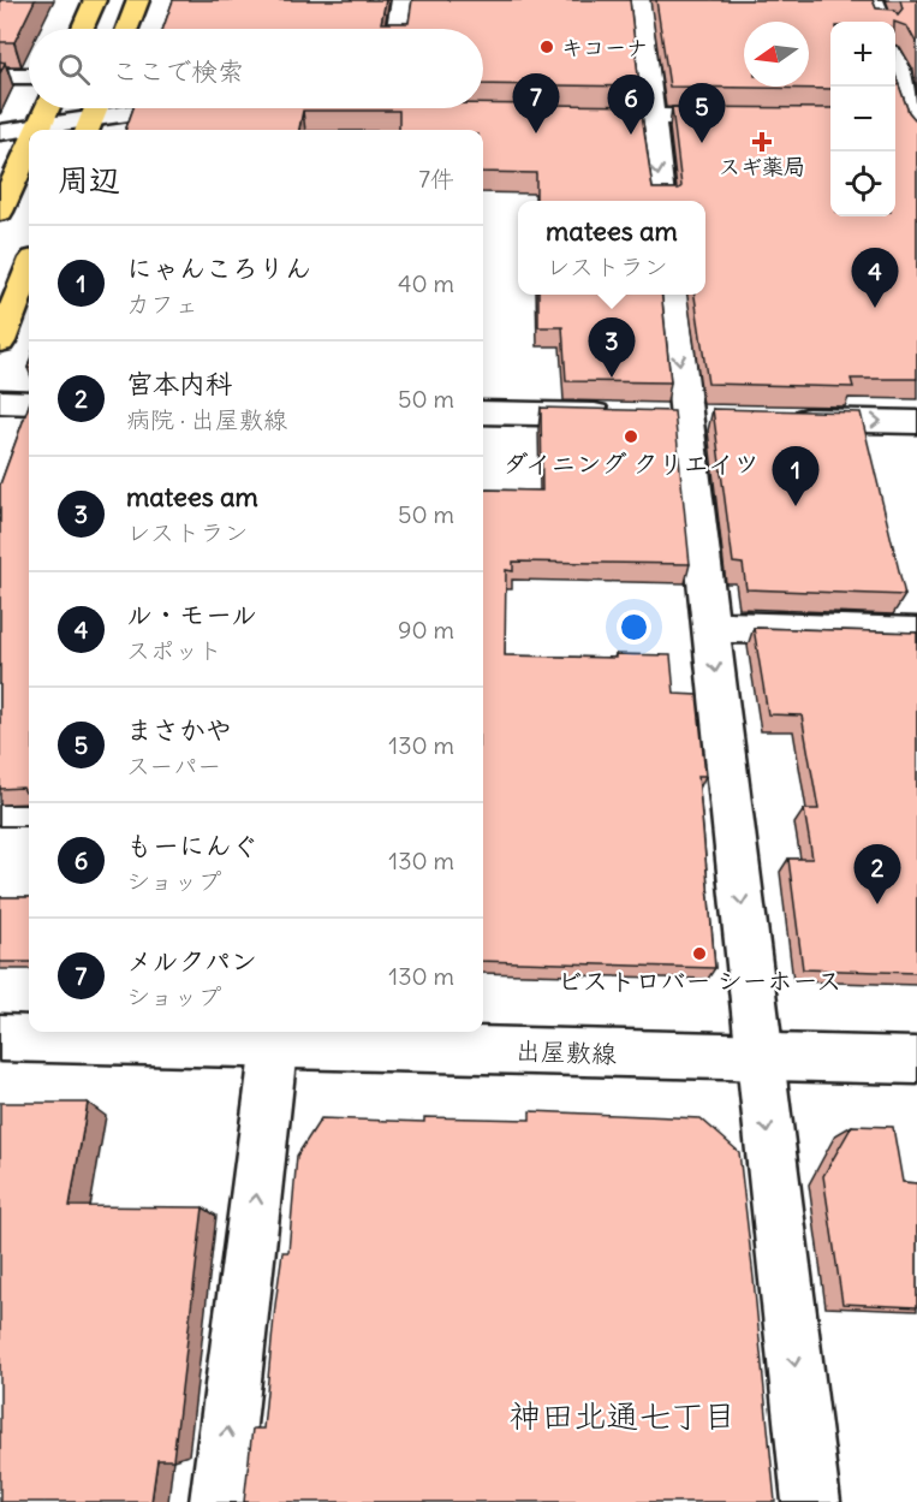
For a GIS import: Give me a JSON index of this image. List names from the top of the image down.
{
  "streets": {
    "street": ["出屋敷線"]
  },
  "districts": ["神田北通七丁目"],
  "places": {
    "other": ["キコーナ", "ダイニング クリエイツ", "ビストロバー シーホース"],
    "health": ["スギ薬局"]
  },
  "north": "left",
  "page": {
    "map_buttons": ["+", "−"],
    "search": "ここで検索",
    "pins": [
      "7",
      "6",
      "5",
      "4",
      "3",
      "1",
      "2"
    ],
    "heading": ["周辺", "7件"],
    "popup": ["matees am", "レストラン"],
    "list": [
      {
        "mark": "1",
        "name": "にゃんころりん",
        "note": "カフェ",
        "value": "40 m"
      },
      {
        "mark": "2",
        "name": "宮本内科",
        "note": "病院 · 出屋敷線",
        "value": "50 m"
      },
      {
        "mark": "3",
        "name": "matees am",
        "note": "レストラン",
        "value": "50 m"
      },
      {
        "mark": "4",
        "name": "ル・モール",
        "note": "スポット",
        "value": "90 m"
      },
      {
        "mark": "5",
        "name": "まさかや",
        "note": "スーパー",
        "value": "130 m"
      },
      {
        "mark": "6",
        "name": "もーにんぐ",
        "note": "ショップ",
        "value": "130 m"
      },
      {
        "mark": "7",
        "name": "メルクパン",
        "note": "ショップ",
        "value": "130 m"
      }
    ]
  }
}
